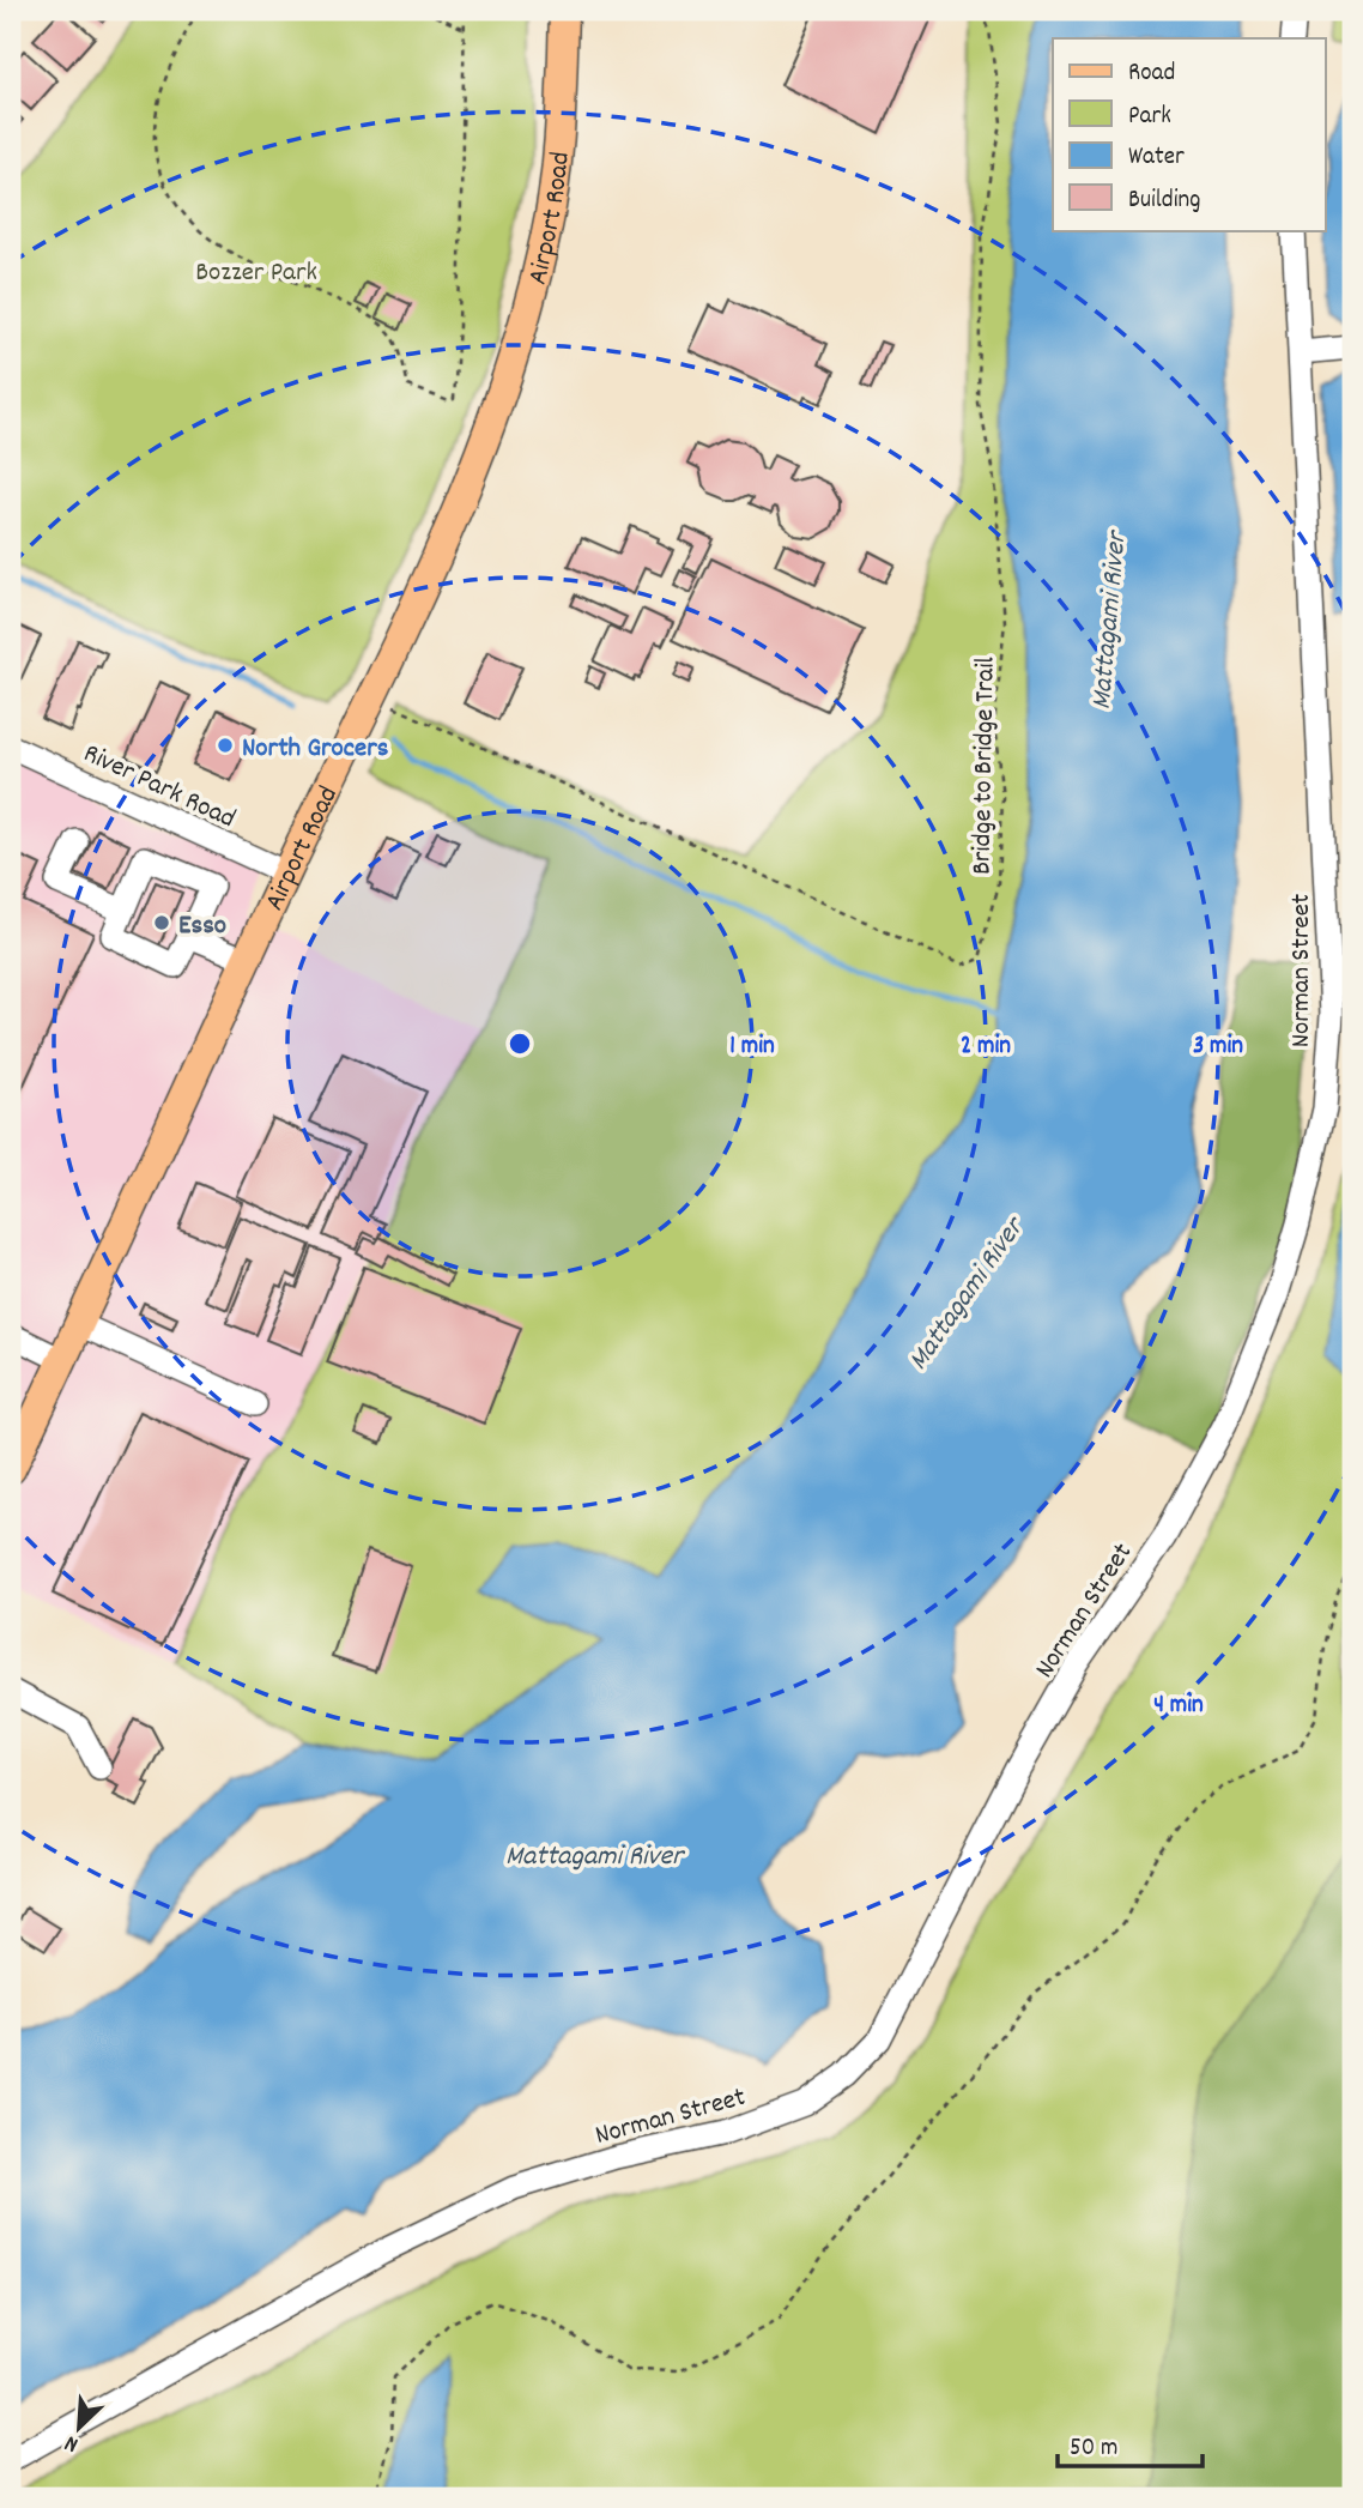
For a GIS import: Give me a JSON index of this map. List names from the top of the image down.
{
  "streets": {
    "main road": ["Airport Road"],
    "street": ["River Park Road", "Norman Street"],
    "path": ["Bridge to Bridge Trail"]
  },
  "crossings": [
    ["Airport Road", "Bridge to Bridge Trail"],
    ["Airport Road", "River Park Road"]
  ],
  "water": ["Mattagami River"],
  "parks": ["Bozzer Park"],
  "places": ["North Grocers", "Esso"],
  "legend": [
    "Road",
    "Park",
    "Water",
    "Building"
  ],
  "scale_bar": "50 m",
  "north": "bottom left",
  "rings": [
    "1 min",
    "2 min",
    "3 min",
    "4 min"
  ]
}
